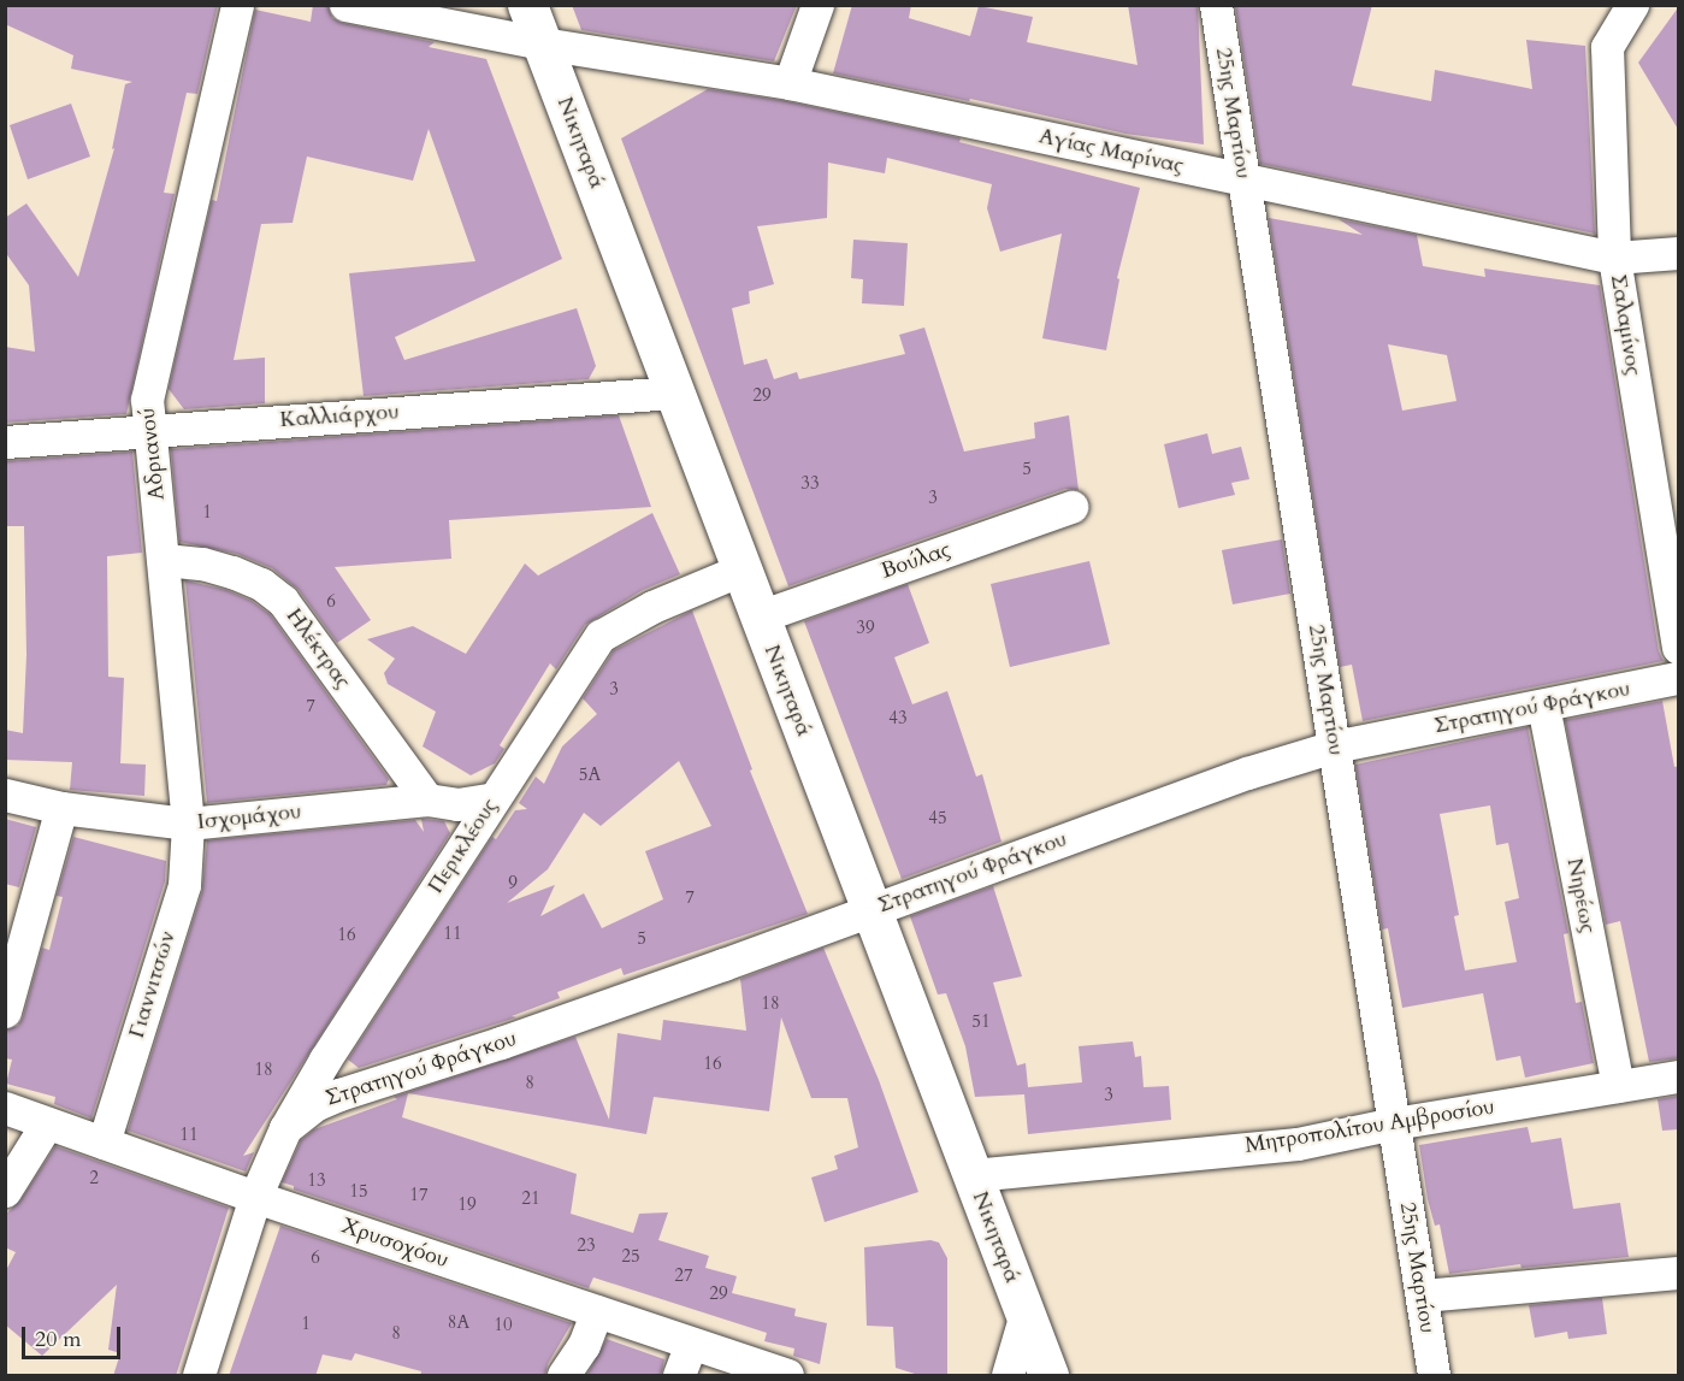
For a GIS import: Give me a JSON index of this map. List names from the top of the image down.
{
  "streets": {
    "street": [
      "25ης Μαρτίου",
      "Νικηταρά",
      "Αγίας Μαρίνας",
      "Σαλαμίνος",
      "Καλλιάρχου",
      "Αδριανού",
      "Βούλας",
      "Ηλέκτρας",
      "Στρατηγού Φράγκου",
      "Ισχομάχου",
      "Περικλέους",
      "Νηρέως",
      "Γιαννιτσών",
      "Μητροπολίτου Αμβροσίου",
      "Χρυσοχόου"
    ]
  },
  "crossings": [
    ["25ης Μαρτίου", "Αγίας Μαρίνας"],
    ["25ης Μαρτίου", "Στρατηγού Φράγκου"],
    ["25ης Μαρτίου", "Μητροπολίτου Αμβροσίου"],
    ["Νικηταρά", "Αγίας Μαρίνας"],
    ["Νικηταρά", "Καλλιάρχου"],
    ["Νικηταρά", "Βούλας"],
    ["Νικηταρά", "Στρατηγού Φράγκου"],
    ["Νικηταρά", "Περικλέους"],
    ["Νικηταρά", "Μητροπολίτου Αμβροσίου"],
    ["Αγίας Μαρίνας", "Σαλαμίνος"],
    ["Καλλιάρχου", "Αδριανού"],
    ["Αδριανού", "Ηλέκτρας"],
    ["Αδριανού", "Ισχομάχου"],
    ["Αδριανού", "Γιαννιτσών"],
    ["Ηλέκτρας", "Ισχομάχου"],
    ["Στρατηγού Φράγκου", "Περικλέους"],
    ["Στρατηγού Φράγκου", "Νηρέως"],
    ["Ισχομάχου", "Περικλέους"],
    ["Ισχομάχου", "Γιαννιτσών"],
    ["Περικλέους", "Χρυσοχόου"],
    ["Νηρέως", "Μητροπολίτου Αμβροσίου"],
    ["Γιαννιτσών", "Χρυσοχόου"]
  ],
  "house_numbers": [
    "29",
    "5",
    "33",
    "3",
    "1",
    "6",
    "39",
    "3",
    "7",
    "43",
    "5Α",
    "45",
    "9",
    "7",
    "11",
    "16",
    "5",
    "18",
    "51",
    "16",
    "18",
    "8",
    "3",
    "11",
    "2",
    "13",
    "15",
    "17",
    "21",
    "19",
    "23",
    "25",
    "6",
    "27",
    "29",
    "8Α",
    "1",
    "10",
    "8"
  ],
  "scale_bar": "20 m"
}
